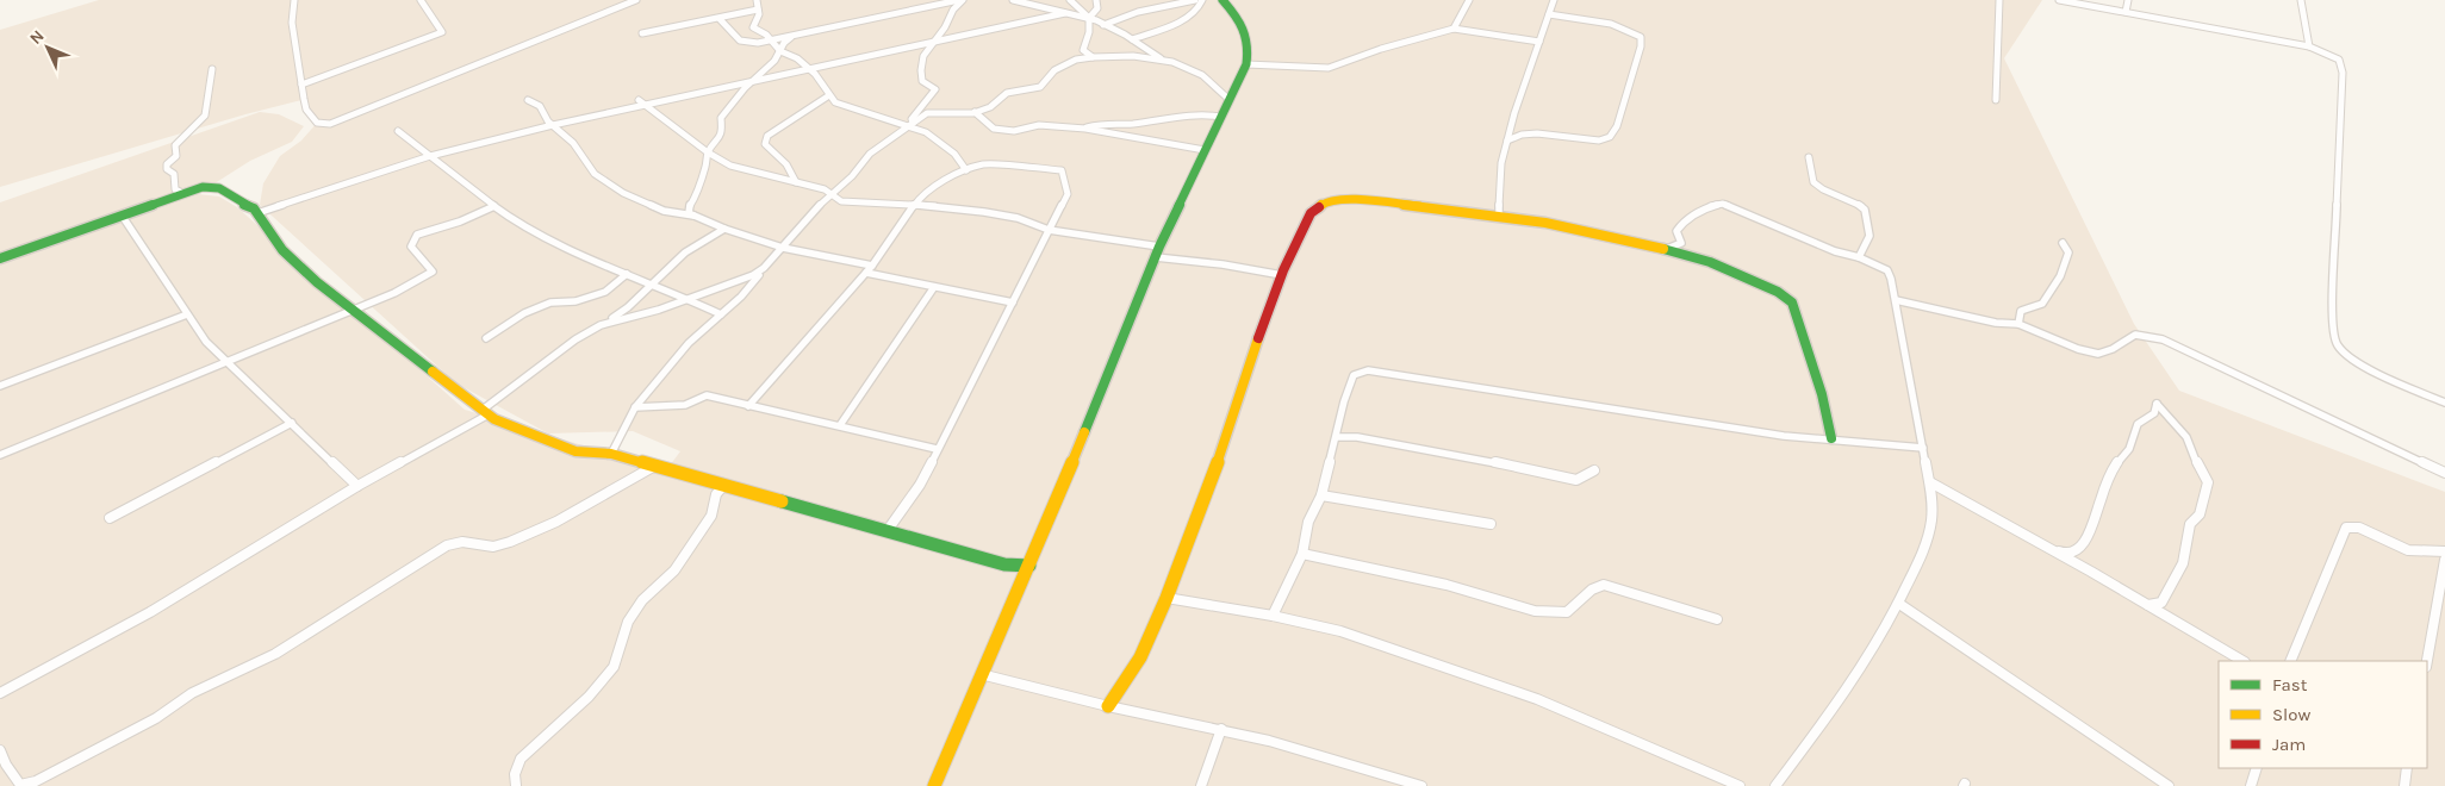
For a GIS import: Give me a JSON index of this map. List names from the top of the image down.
{
  "legend": ["Fast", "Slow", "Jam"],
  "north": "top left"
}
